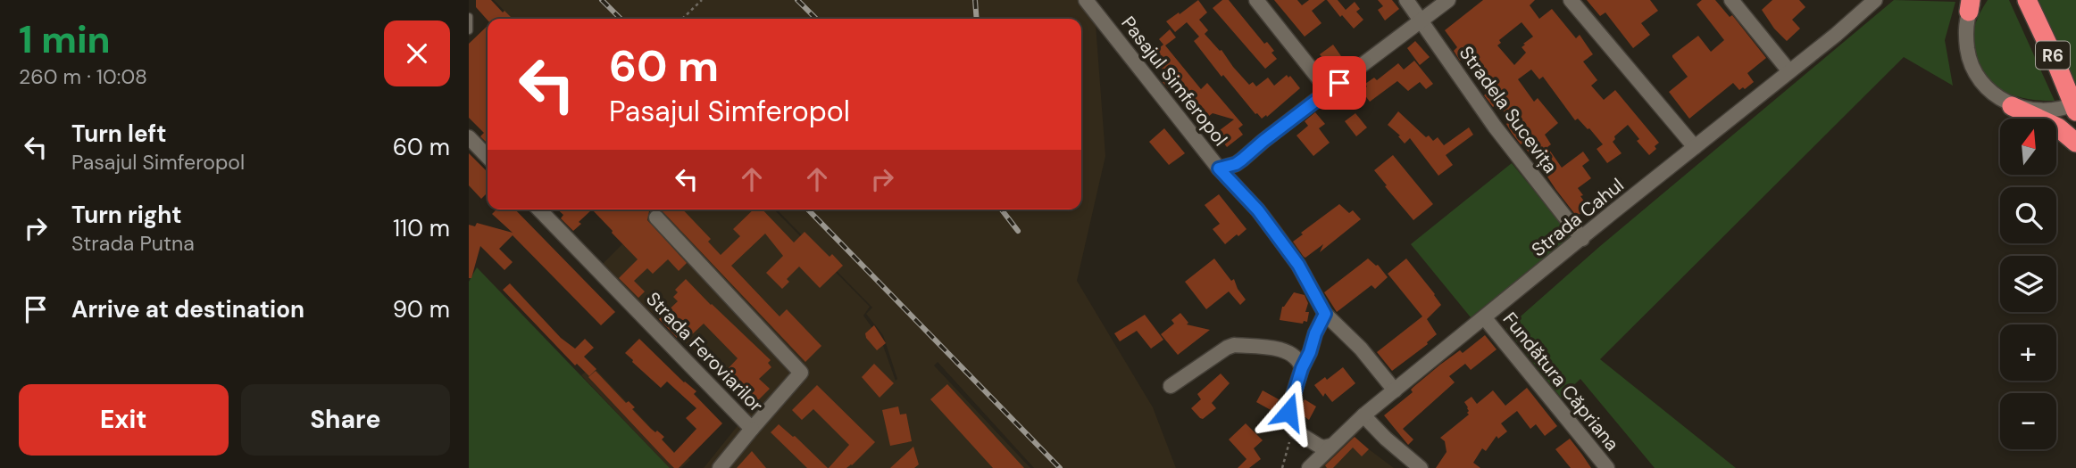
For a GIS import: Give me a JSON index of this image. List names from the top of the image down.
{
  "streets": {
    "highway": ["R6"],
    "street": [
      "Pasajul Simferopol",
      "Stradela Sucevița",
      "Strada Cahul",
      "Strada Feroviarilor",
      "Fundătura Căpriana"
    ]
  },
  "crossings": [
    ["Pasajul Simferopol", "Strada Cahul"],
    ["Stradela Sucevița", "Strada Cahul"],
    ["Strada Cahul", "Fundătura Căpriana"]
  ],
  "north": "top",
  "page": {
    "heading": ["1 min", "260 m · 10:08"],
    "turn": ["60 m", "Pasajul Simferopol"],
    "list": [
      {
        "name": "Turn left",
        "note": "Pasajul Simferopol",
        "value": "60 m"
      },
      {
        "name": "Turn right",
        "note": "Strada Putna",
        "value": "110 m"
      },
      {
        "name": "Arrive at destination",
        "value": "90 m"
      }
    ],
    "map_buttons": ["+", "−"],
    "buttons": ["Exit", "Share"]
  }
}
